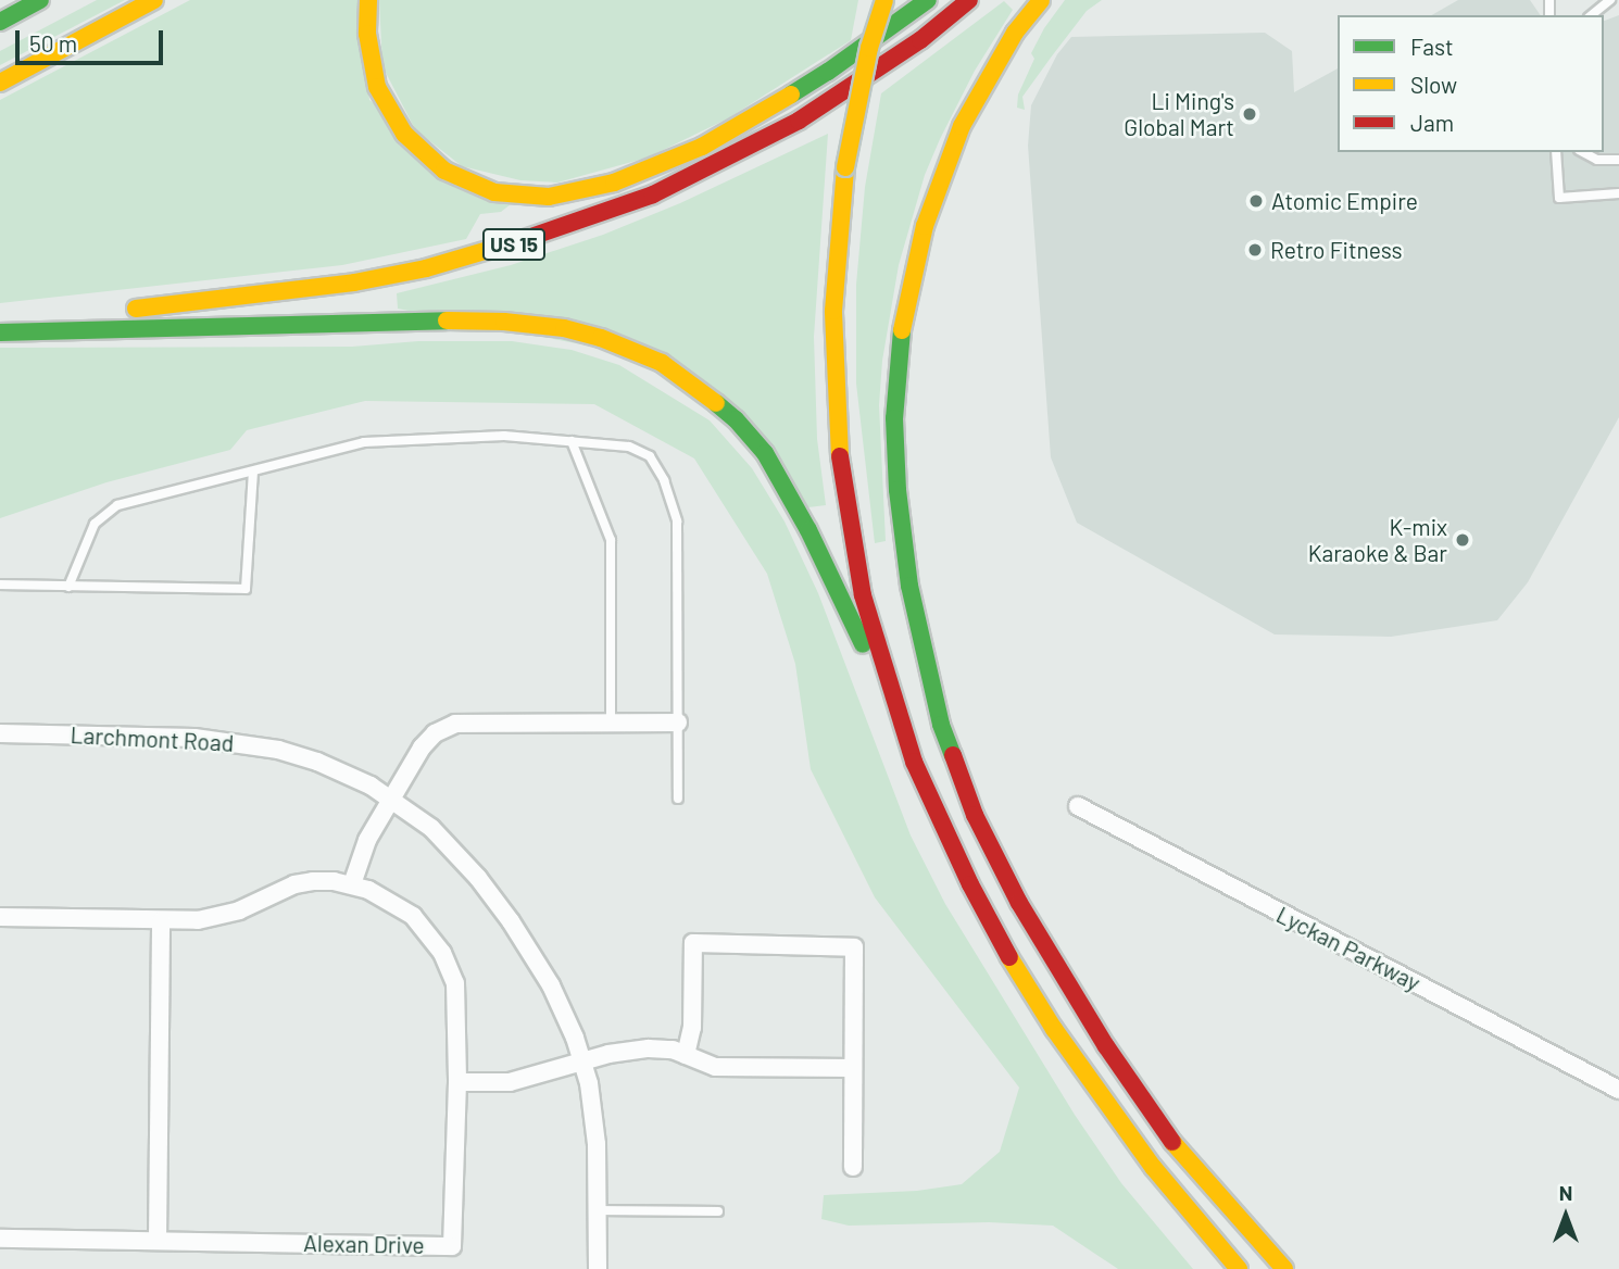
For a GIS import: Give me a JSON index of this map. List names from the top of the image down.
{
  "streets": {
    "main road": ["US 15"],
    "street": ["Larchmont Road", "Lyckan Parkway", "Alexan Drive"]
  },
  "places": [
    "Li Ming's Global Mart",
    "Atomic Empire",
    "Retro Fitness",
    "K-mix Karaoke & Bar"
  ],
  "legend": ["Fast", "Slow", "Jam"],
  "scale_bar": "50 m",
  "north": "top"
}
